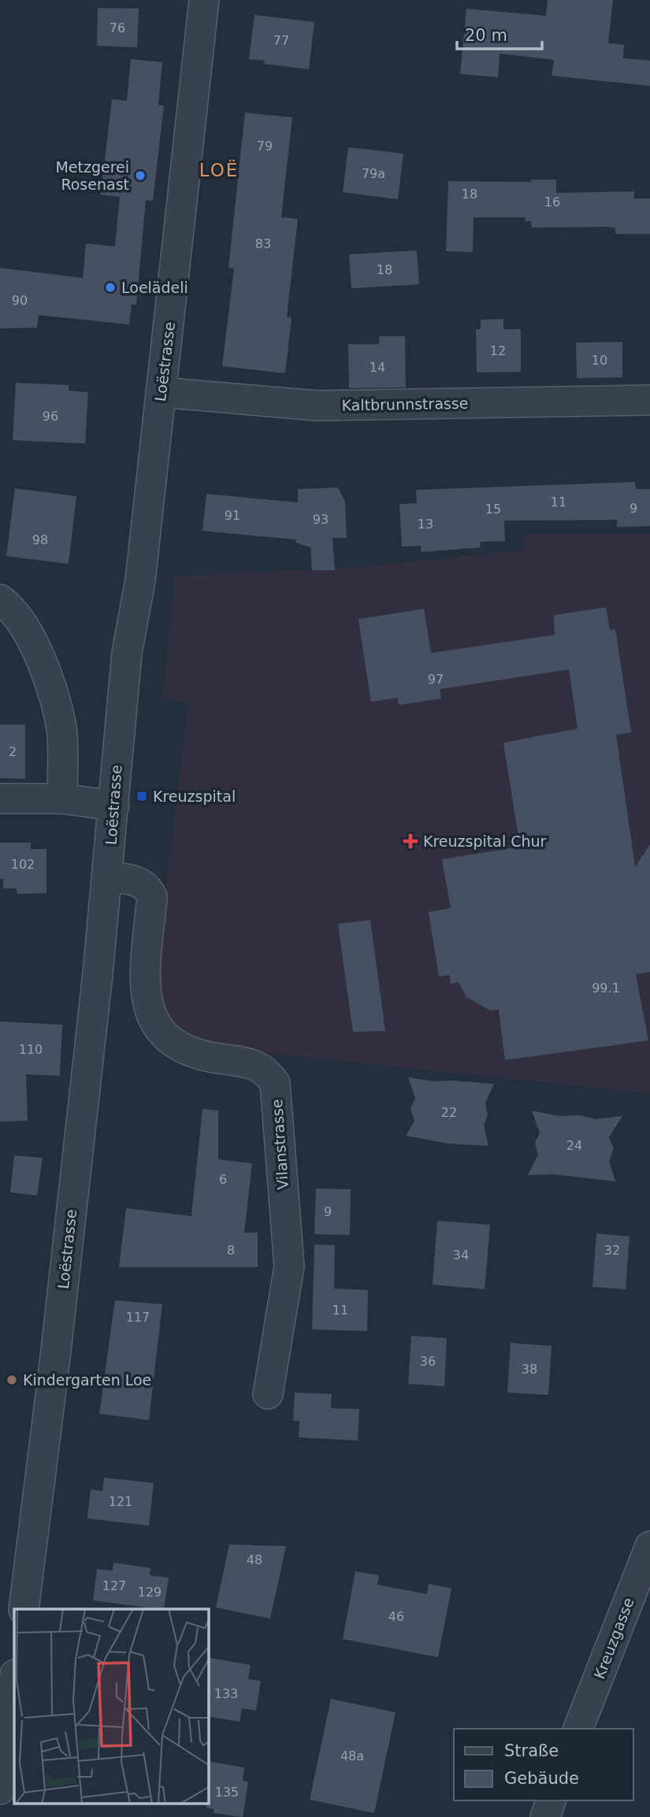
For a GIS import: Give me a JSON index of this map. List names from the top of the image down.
{
  "streets": {
    "street": [
      "Loëstrasse",
      "Kaltbrunnstrasse",
      "Vilanstrasse",
      "Kreuzgasse"
    ]
  },
  "crossings": [
    ["Loëstrasse", "Kaltbrunnstrasse"],
    ["Loëstrasse", "Vilanstrasse"]
  ],
  "districts": ["LOË"],
  "places": {
    "other": ["Metzgerei Rosenast", "Loelädeli", "Kindergarten Loe"],
    "transit": ["Kreuzspital"],
    "health": ["Kreuzspital Chur"]
  },
  "house_numbers": [
    "76",
    "77",
    "79",
    "79a",
    "18",
    "16",
    "83",
    "18",
    "90",
    "12",
    "10",
    "14",
    "96",
    "11",
    "9",
    "15",
    "91",
    "93",
    "13",
    "98",
    "97",
    "2",
    "102",
    "99.1",
    "110",
    "22",
    "24",
    "6",
    "9",
    "8",
    "32",
    "34",
    "11",
    "117",
    "36",
    "38",
    "121",
    "48",
    "127",
    "129",
    "46",
    "133",
    "48a",
    "135"
  ],
  "legend": ["Straße", "Gebäude"],
  "scale_bar": "20 m"
}
